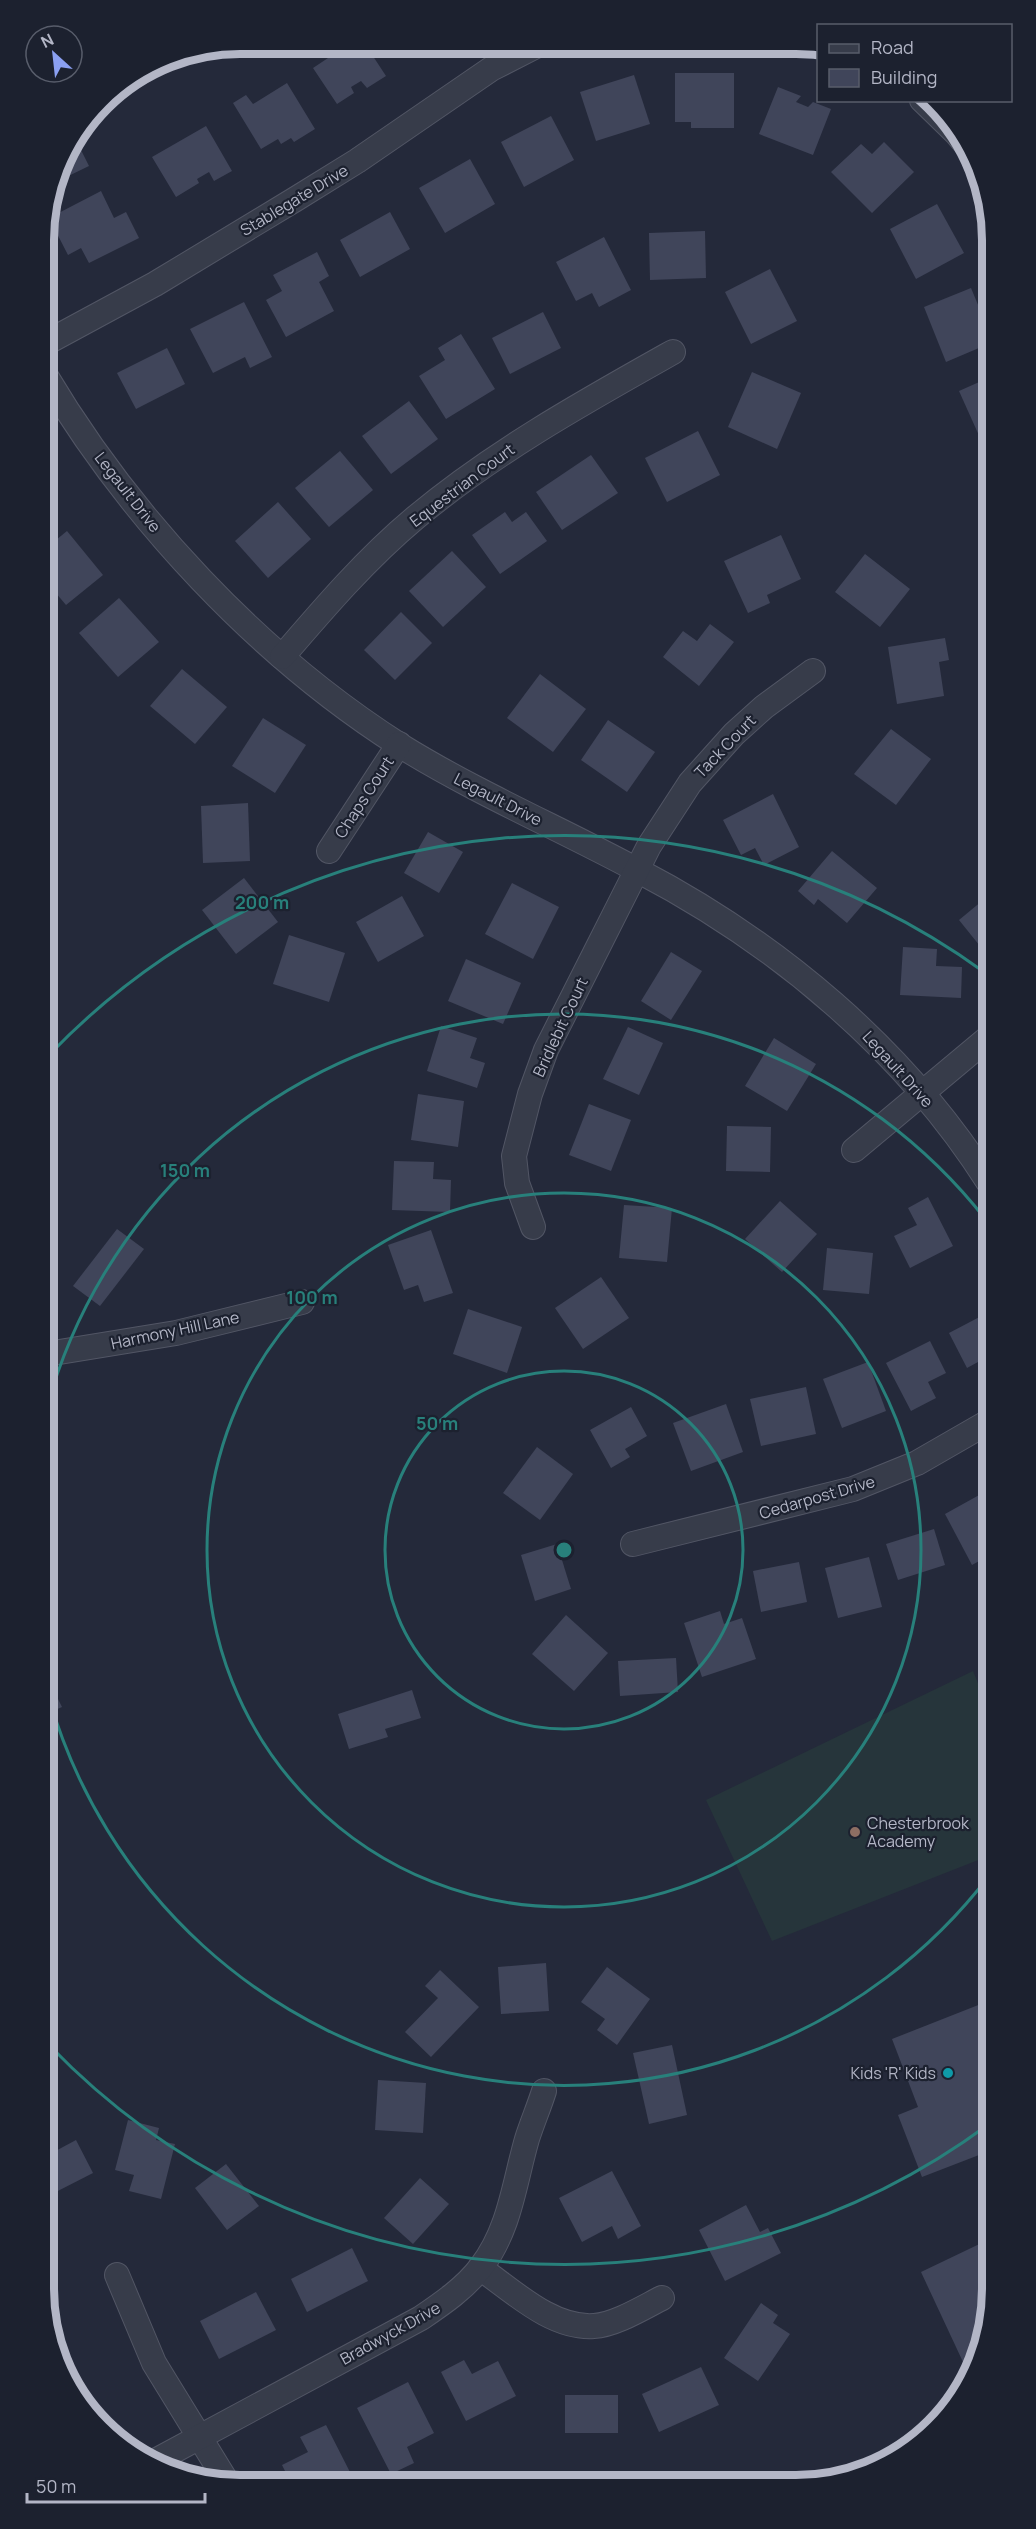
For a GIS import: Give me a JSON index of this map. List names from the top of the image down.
{
  "streets": {
    "street": [
      "Stablegate Drive",
      "Equestrian Court",
      "Legault Drive",
      "Tack Court",
      "Chaps Court",
      "Bridlebit Court",
      "Harmony Hill Lane",
      "Cedarpost Drive",
      "Bradwyck Drive"
    ]
  },
  "crossings": [
    ["Equestrian Court", "Legault Drive"],
    ["Legault Drive", "Tack Court"],
    ["Legault Drive", "Chaps Court"],
    ["Legault Drive", "Bridlebit Court"],
    ["Tack Court", "Bridlebit Court"]
  ],
  "places": ["Chesterbrook Academy", "Kids 'R' Kids"],
  "legend": ["Road", "Building"],
  "scale_bar": "50 m",
  "north": "top left",
  "rings": [
    "200 m",
    "150 m",
    "100 m",
    "50 m"
  ]
}
